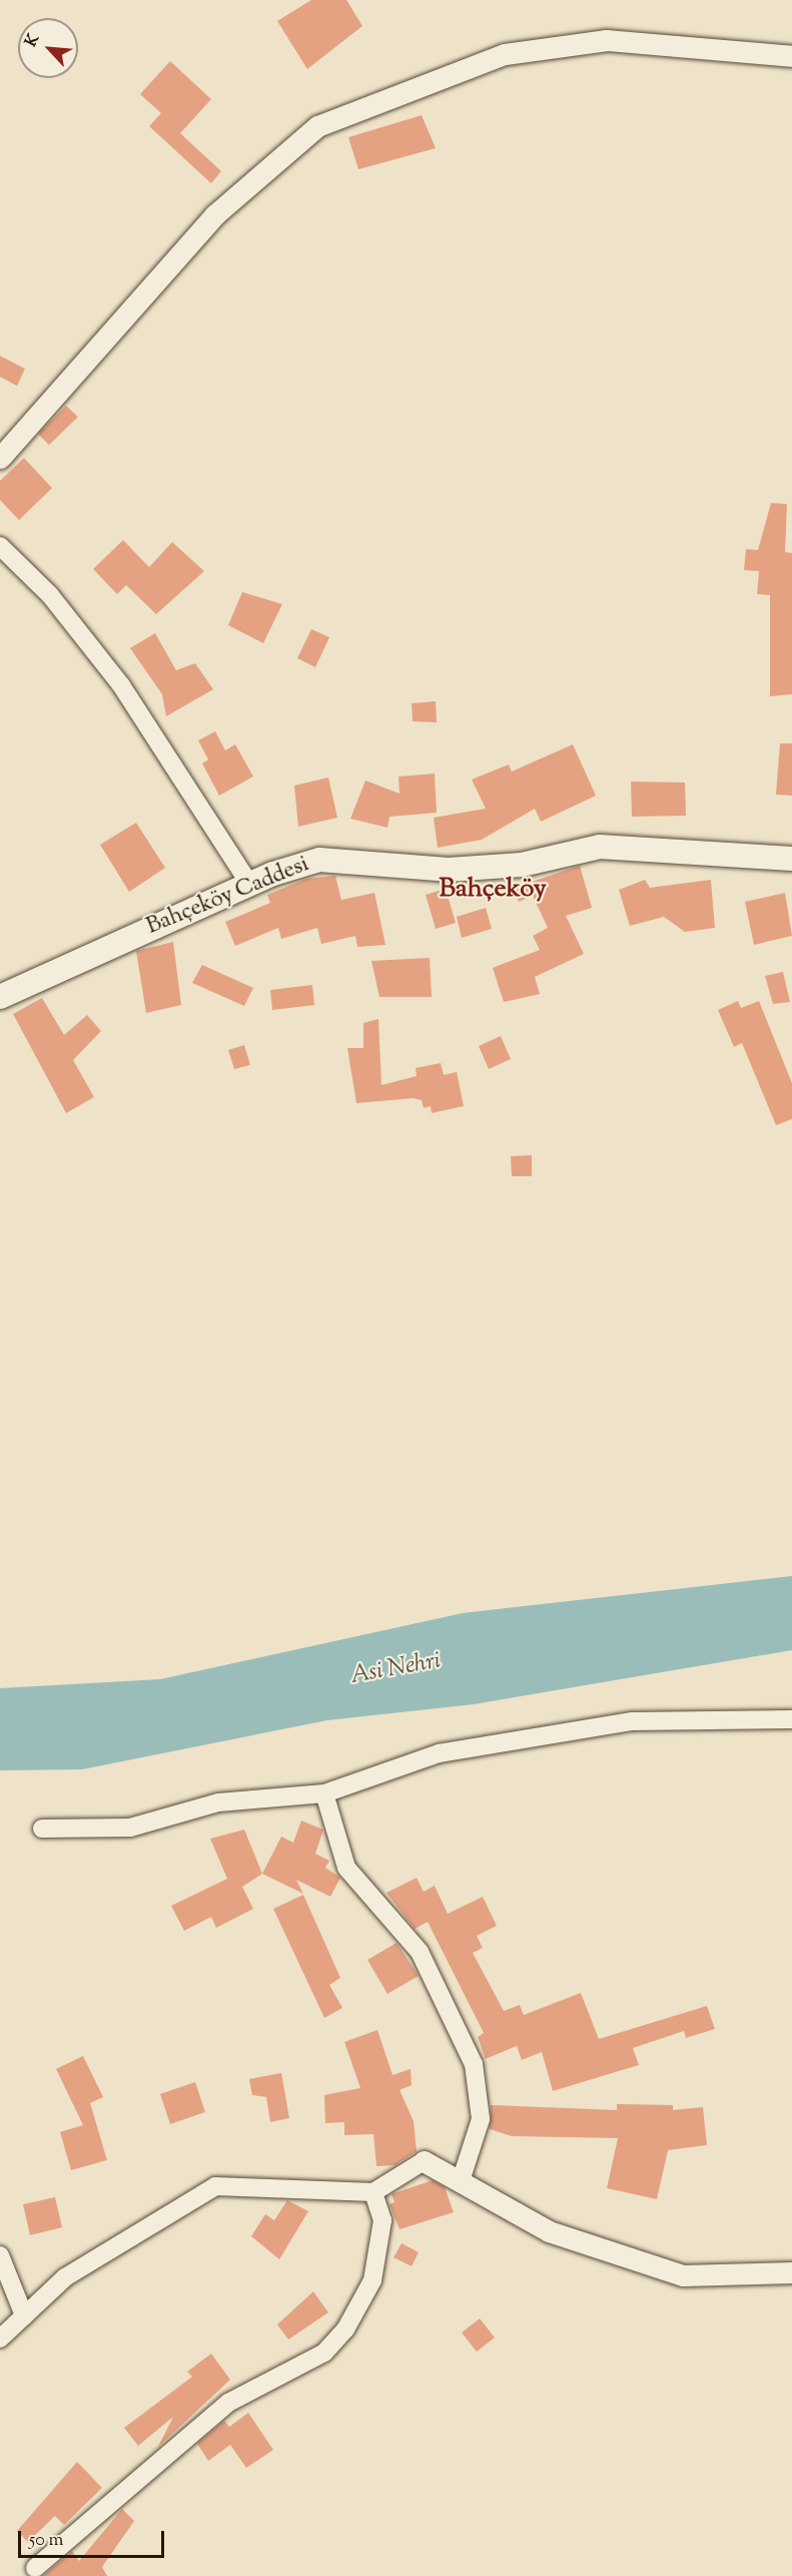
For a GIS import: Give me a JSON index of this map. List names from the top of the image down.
{
  "streets": {
    "main road": ["Bahçeköy Caddesi"]
  },
  "districts": ["Bahçeköy"],
  "water": ["Asi Nehri"],
  "scale_bar": "50 m",
  "north": "top left"
}
